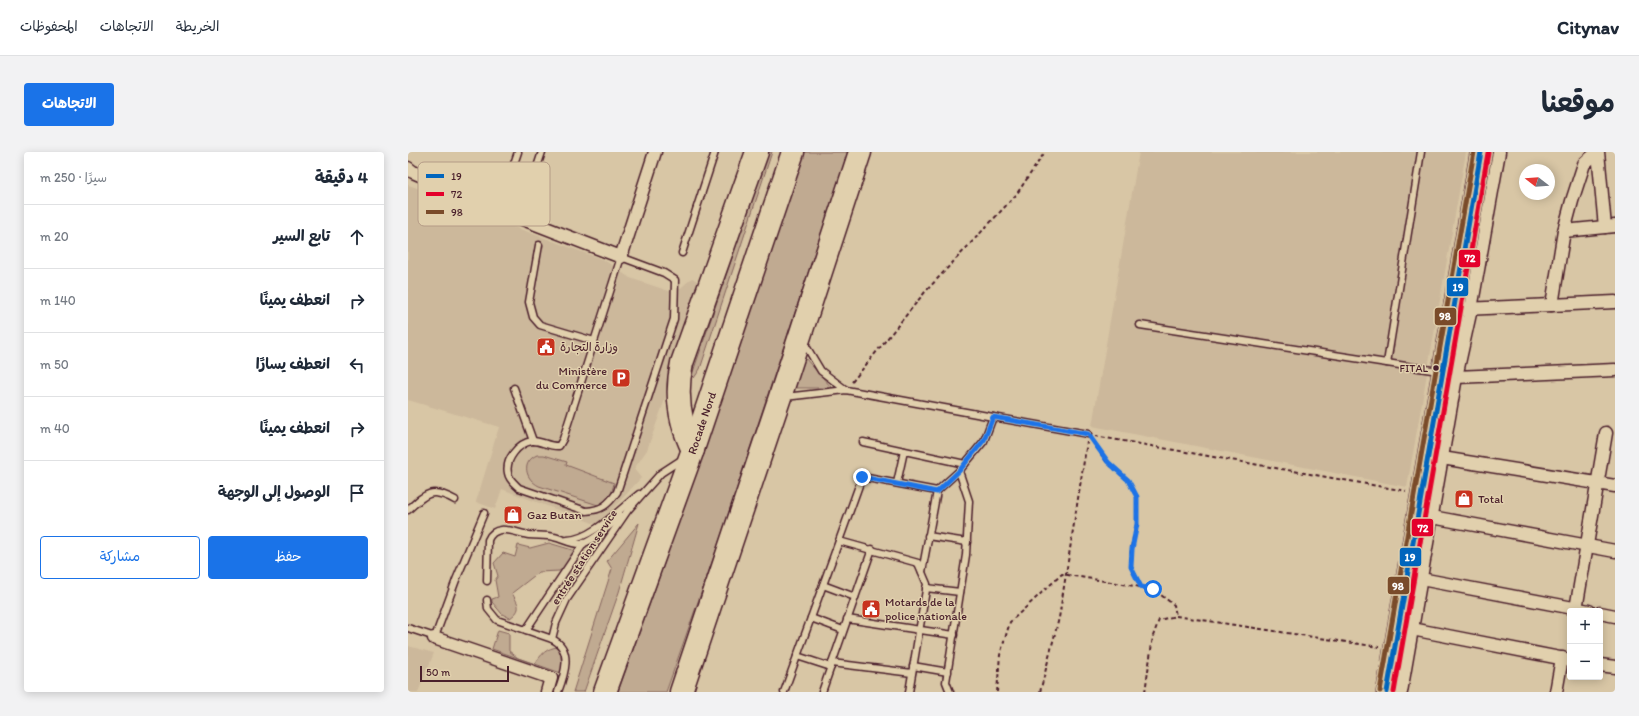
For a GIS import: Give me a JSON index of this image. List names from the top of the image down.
{
  "streets": {
    "highway": ["Rocade Nord"],
    "lane": ["entrée station service"]
  },
  "crossings": [
    ["Rocade Nord", "entrée station service"]
  ],
  "places": {
    "public building": ["وزارة التجارة", "Motards de la police nationale"],
    "other": ["FITAL"],
    "parking": ["Ministère du Commerce"],
    "shop": ["Total", "Gaz Butan"]
  },
  "lines": ["transit line 19", "transit line 98", "transit line 72"],
  "legend": ["19", "72", "98"],
  "scale_bar": "50 m",
  "north": "left",
  "page": {
    "header": "Citynav",
    "nav": ["الخريطة", "الاتجاهات", "المحفوظات"],
    "title": "موقعنا",
    "buttons": [
      "الاتجاهات",
      ["حفظ", "مشاركة"]
    ],
    "heading": ["4 دقيقة", "سيرًا · 250 m"],
    "list": [
      ["تابع السير", "20 m"],
      ["انعطف يمينًا", "140 m"],
      ["انعطف يسارًا", "50 m"],
      ["انعطف يمينًا", "40 m"],
      "الوصول إلى الوجهة"
    ],
    "map_buttons": ["+", "−"],
    "scale": "50 m"
  }
}
